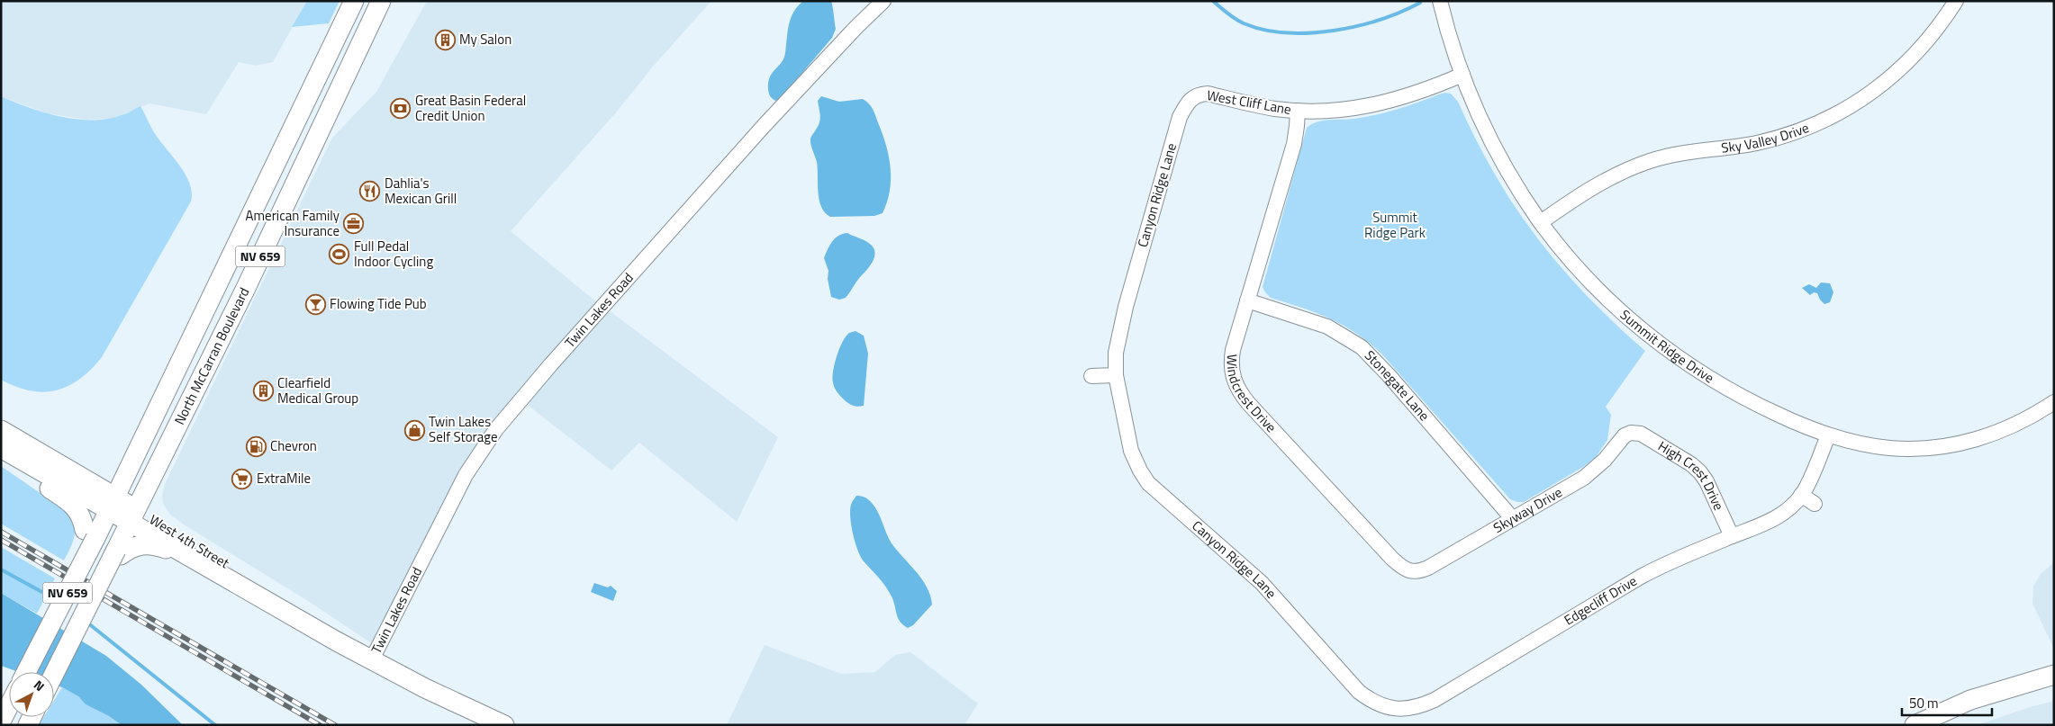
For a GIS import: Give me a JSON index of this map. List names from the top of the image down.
{
  "streets": {
    "main road": ["NV 659", "North McCarran Boulevard", "West 4th Street"],
    "street": [
      "West Cliff Lane",
      "Sky Valley Drive",
      "Canyon Ridge Lane",
      "Twin Lakes Road",
      "Summit Ridge Drive",
      "Stonegate Lane",
      "Windcrest Drive",
      "High Crest Drive",
      "Skyway Drive",
      "Edgecliff Drive"
    ]
  },
  "crossings": [
    ["West Cliff Lane", "Canyon Ridge Lane"],
    ["West Cliff Lane", "Summit Ridge Drive"],
    ["West Cliff Lane", "Windcrest Drive"],
    ["Sky Valley Drive", "Summit Ridge Drive"],
    ["Canyon Ridge Lane", "Edgecliff Drive"],
    ["Twin Lakes Road", "West 4th Street"],
    ["Summit Ridge Drive", "Edgecliff Drive"],
    ["North McCarran Boulevard", "West 4th Street"],
    ["Stonegate Lane", "Windcrest Drive"],
    ["Stonegate Lane", "Skyway Drive"],
    ["Windcrest Drive", "Skyway Drive"],
    ["High Crest Drive", "Skyway Drive"],
    ["High Crest Drive", "Edgecliff Drive"]
  ],
  "parks": ["Summit Ridge Park"],
  "places": {
    "building": ["My Salon", "Clearfield Medical Group"],
    "bank": ["Great Basin Federal Credit Union"],
    "restaurant": ["Dahlia's Mexican Grill"],
    "office": ["American Family Insurance"],
    "sports": ["Full Pedal Indoor Cycling"],
    "bar": ["Flowing Tide Pub"],
    "shop": ["Twin Lakes Self Storage"],
    "fuel station": ["Chevron"],
    "supermarket": ["ExtraMile"]
  },
  "scale_bar": "50 m",
  "north": "top right"
}
